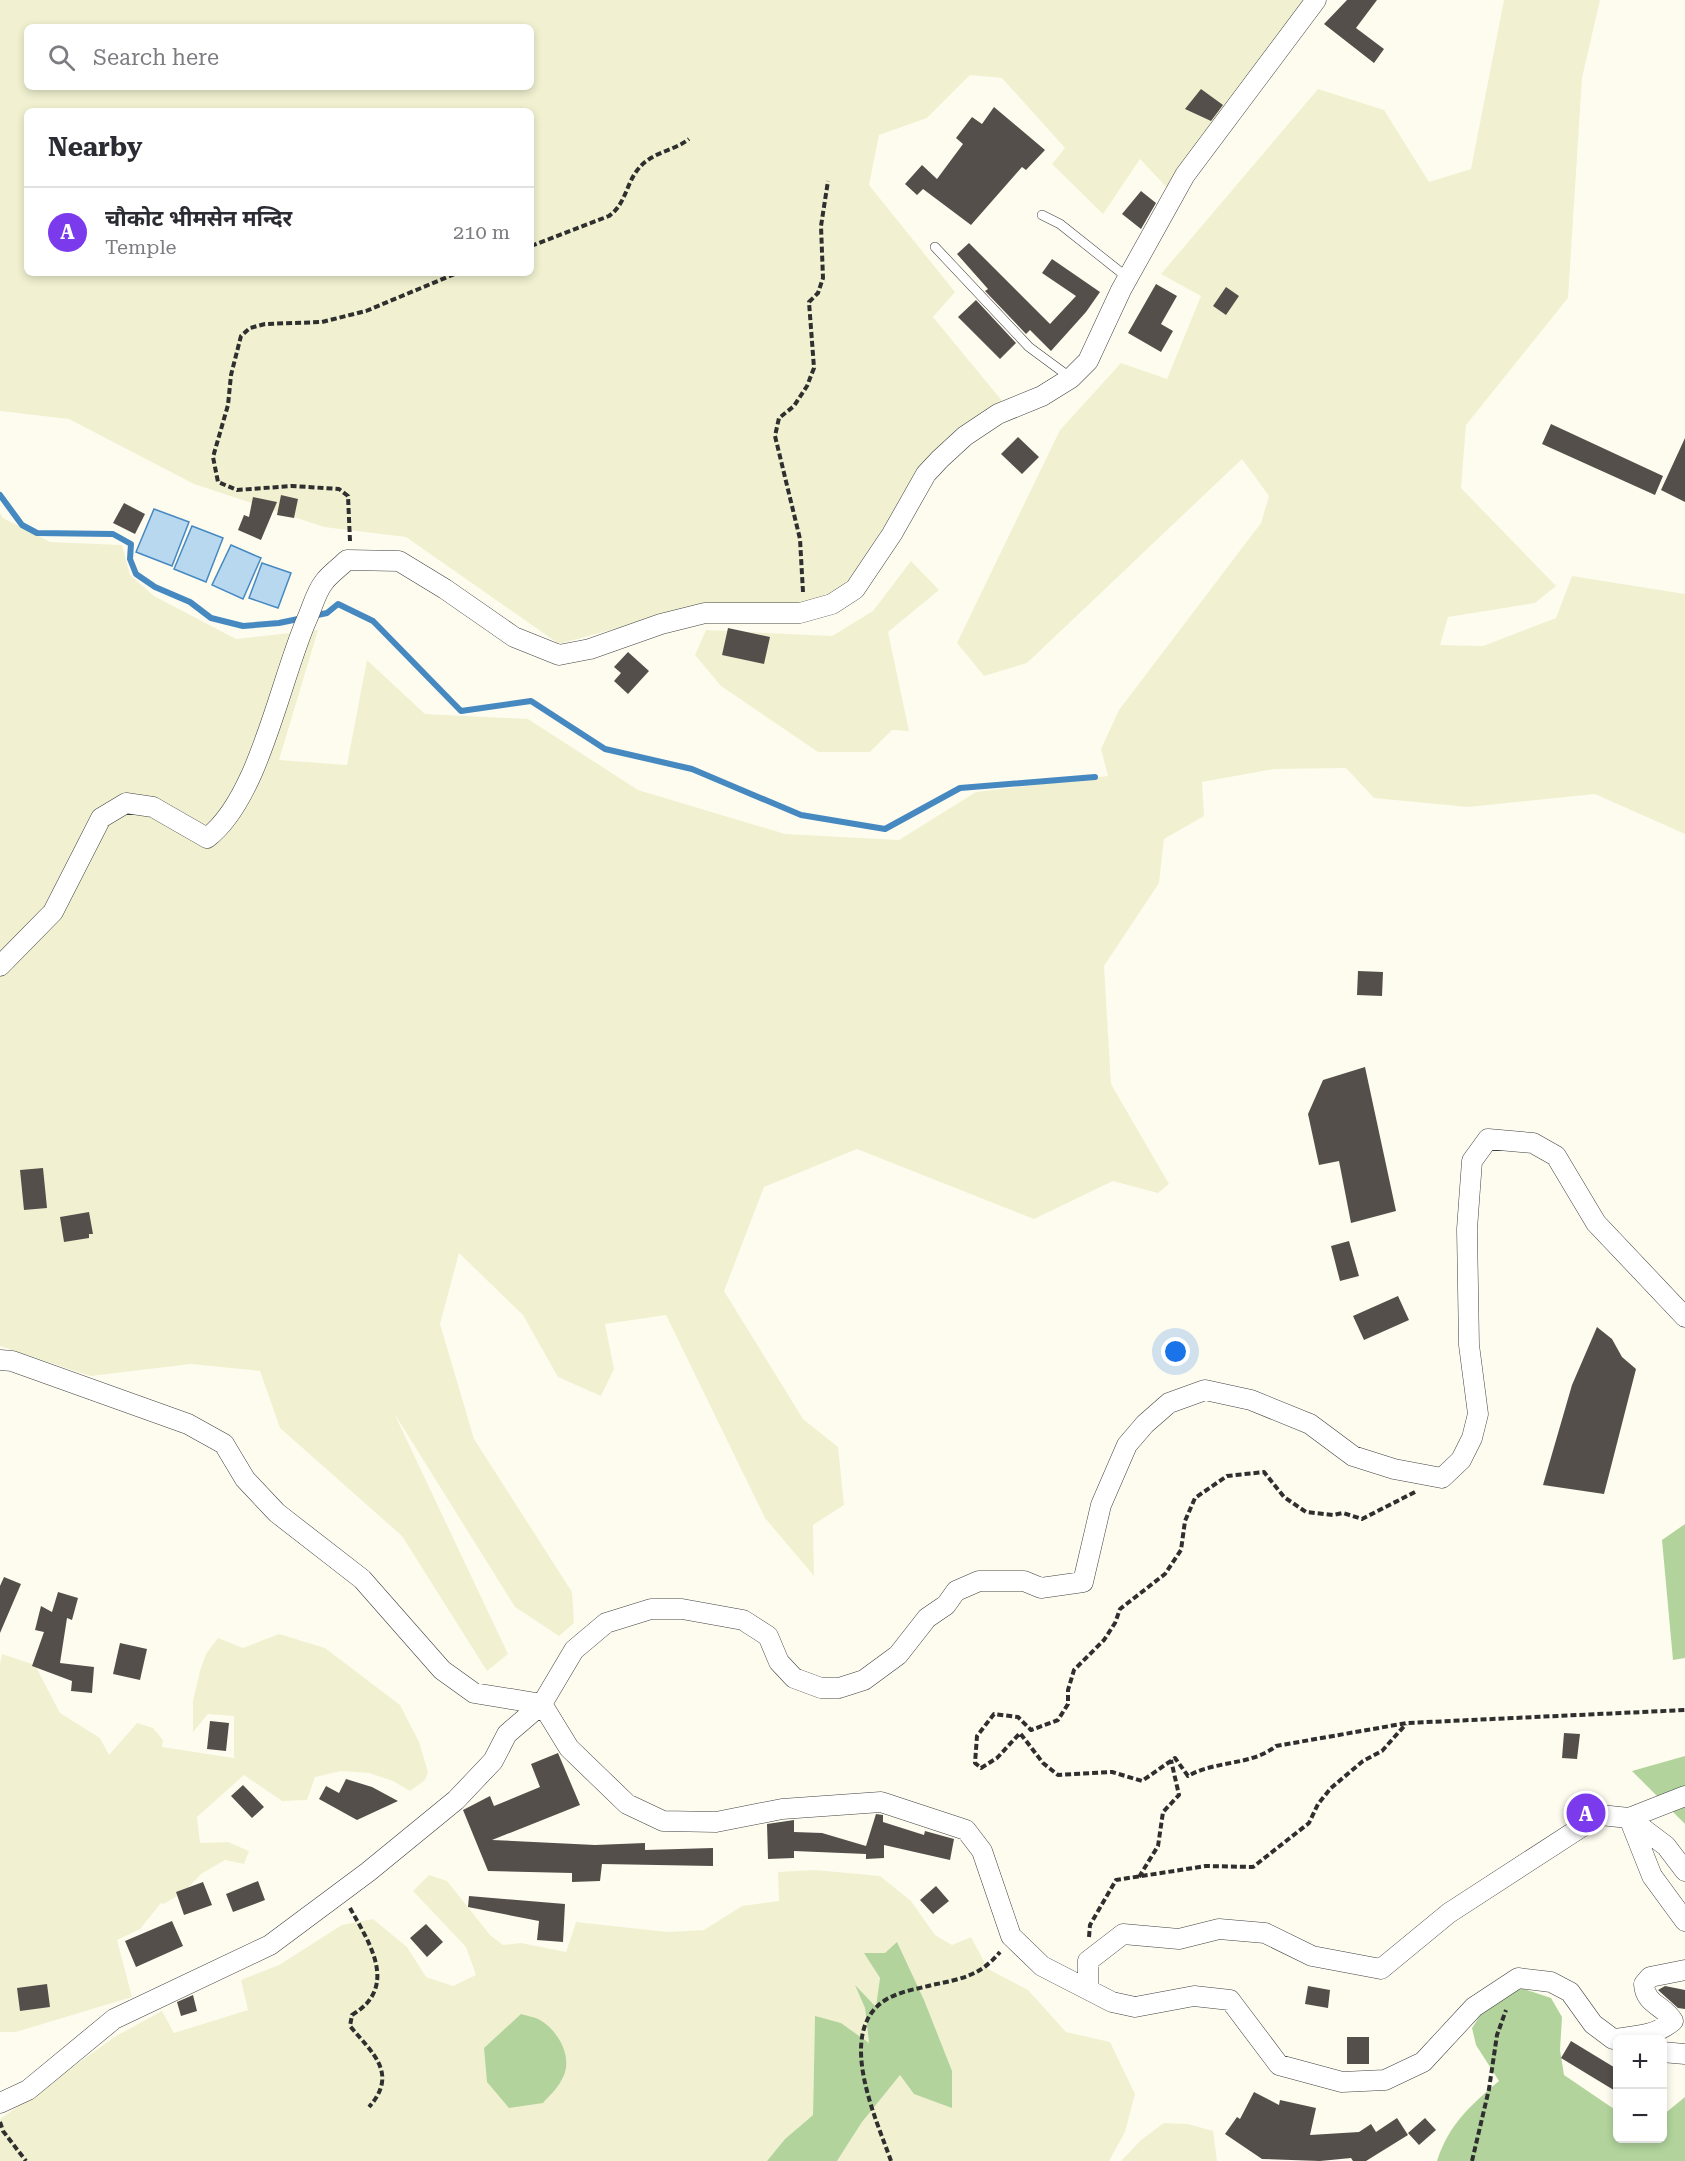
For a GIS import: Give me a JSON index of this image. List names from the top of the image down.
{
  "page": {
    "search": "Search here",
    "heading": "Nearby",
    "list": [
      {
        "mark": "A",
        "name": "चौकोट भीमसेन मन्दिर",
        "note": "Temple",
        "value": "210 m"
      }
    ],
    "pins": "A",
    "map_buttons": ["+", "−"]
  }
}
